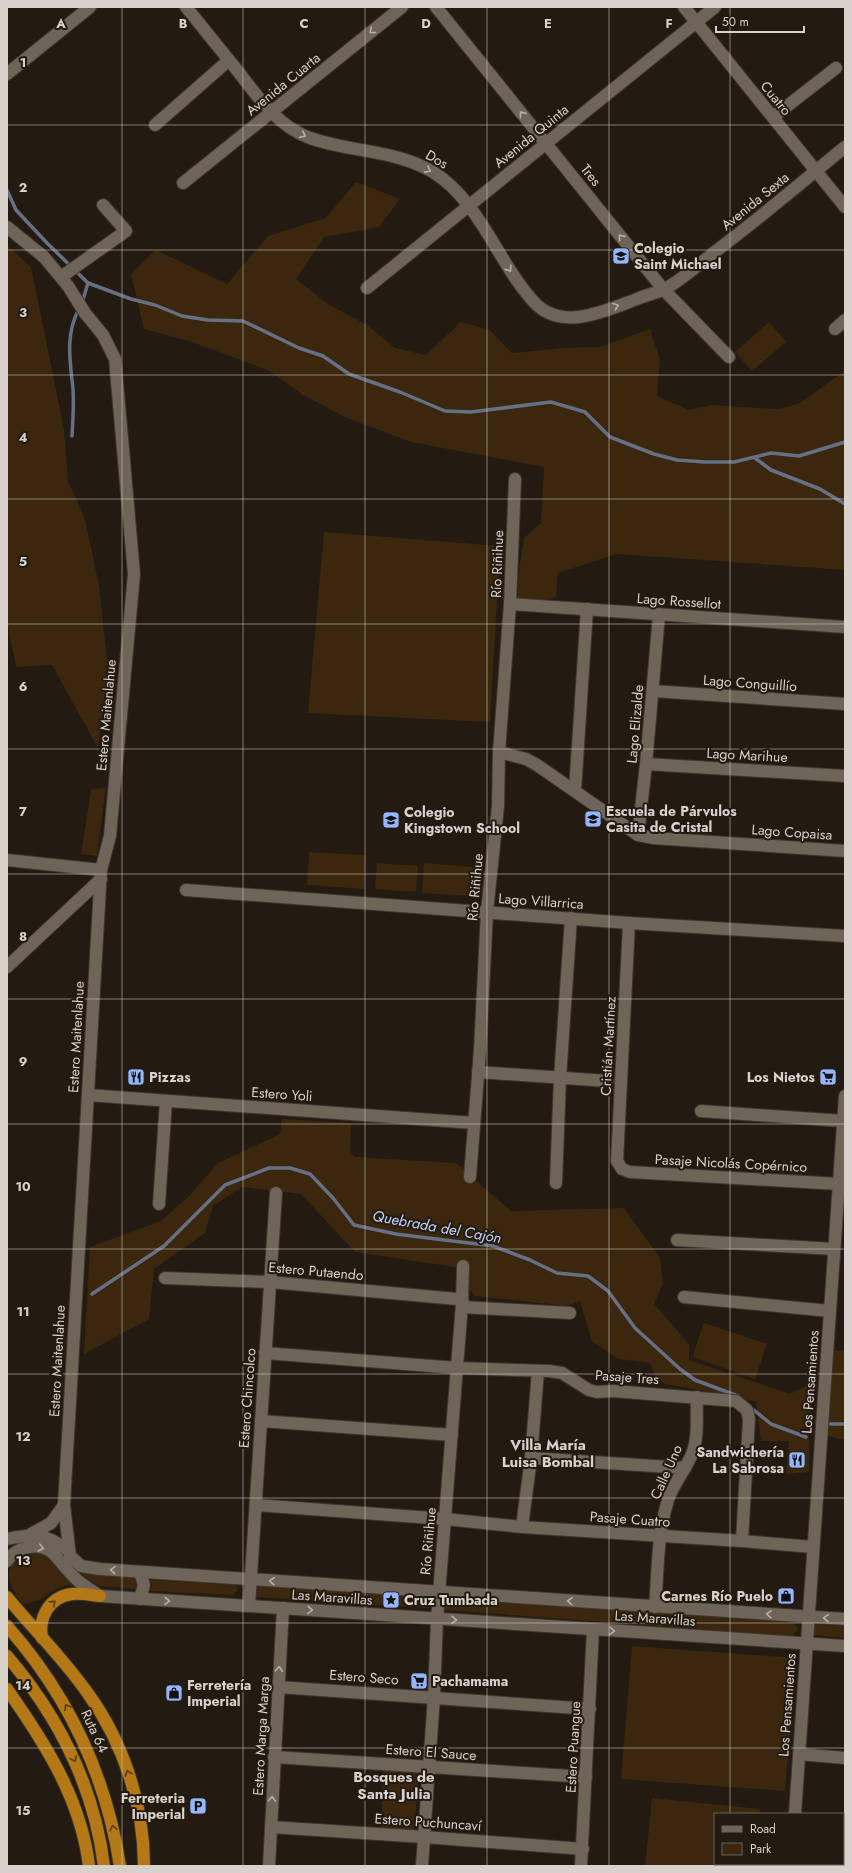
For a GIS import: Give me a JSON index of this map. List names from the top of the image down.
{
  "streets": {
    "highway": ["Ruta 64"],
    "street": [
      "Avenida Cuarta",
      "Cuatro",
      "Avenida Quinta",
      "Dos",
      "Tres",
      "Avenida Sexta",
      "Río Riñihue",
      "Lago Rossellot",
      "Lago Conguillío",
      "Estero Maitenlahue",
      "Lago Elizalde",
      "Lago Marihue",
      "Lago Copaisa",
      "Lago Villarrica",
      "Cristián Martínez",
      "Estero Yoli",
      "Pasaje Nicolás Copérnico",
      "Estero Putaendo",
      "Pasaje Tres",
      "Los Pensamientos",
      "Estero Chincolco",
      "Calle Uno",
      "Pasaje Cuatro",
      "Las Maravillas",
      "Estero Seco",
      "Estero Marga Marga",
      "Estero Puangue",
      "Estero El Sauce",
      "Estero Puchuncaví"
    ]
  },
  "crossings": [
    ["Avenida Cuarta", "Dos"],
    ["Cuatro", "Avenida Quinta"],
    ["Cuatro", "Avenida Sexta"],
    ["Avenida Quinta", "Dos"],
    ["Avenida Quinta", "Tres"],
    ["Dos", "Tres"],
    ["Dos", "Avenida Sexta"],
    ["Tres", "Avenida Sexta"],
    ["Río Riñihue", "Lago Rossellot"],
    ["Río Riñihue", "Lago Copaisa"],
    ["Río Riñihue", "Lago Villarrica"],
    ["Río Riñihue", "Estero Yoli"],
    ["Río Riñihue", "Estero Putaendo"],
    ["Río Riñihue", "Pasaje Tres"],
    ["Río Riñihue", "Pasaje Cuatro"],
    ["Río Riñihue", "Las Maravillas"],
    ["Río Riñihue", "Estero Seco"],
    ["Río Riñihue", "Estero El Sauce"],
    ["Río Riñihue", "Estero Puchuncaví"],
    ["Lago Rossellot", "Lago Elizalde"],
    ["Lago Conguillío", "Lago Elizalde"],
    ["Estero Maitenlahue", "Estero Yoli"],
    ["Estero Maitenlahue", "Las Maravillas"],
    ["Lago Elizalde", "Lago Marihue"],
    ["Lago Elizalde", "Lago Copaisa"],
    ["Lago Villarrica", "Cristián Martínez"],
    ["Cristián Martínez", "Pasaje Nicolás Copérnico"],
    ["Pasaje Nicolás Copérnico", "Los Pensamientos"],
    ["Estero Putaendo", "Estero Chincolco"],
    ["Pasaje Tres", "Estero Chincolco"],
    ["Pasaje Tres", "Calle Uno"],
    ["Pasaje Tres", "Pasaje Cuatro"],
    ["Los Pensamientos", "Pasaje Cuatro"],
    ["Los Pensamientos", "Las Maravillas"],
    ["Estero Chincolco", "Pasaje Cuatro"],
    ["Estero Chincolco", "Las Maravillas"],
    ["Calle Uno", "Pasaje Cuatro"],
    ["Calle Uno", "Las Maravillas"],
    ["Las Maravillas", "Estero Marga Marga"],
    ["Las Maravillas", "Estero Puangue"],
    ["Estero Seco", "Estero Marga Marga"],
    ["Estero Seco", "Estero Puangue"],
    ["Estero Marga Marga", "Estero El Sauce"],
    ["Estero Marga Marga", "Estero Puchuncaví"],
    ["Estero Puangue", "Estero El Sauce"],
    ["Estero Puangue", "Estero Puchuncaví"]
  ],
  "one_way": [
    "Avenida Cuarta",
    "Dos",
    "Tres",
    "Estero Marga Marga"
  ],
  "districts": ["Villa María Luisa Bombal", "Bosques de Santa Julia"],
  "water": ["Quebrada del Cajón"],
  "places": {
    "school or university": ["Colegio Saint Michael", "Escuela de Párvulos Casita de Cristal", "Colegio Kingstown School"],
    "restaurant": ["Pizzas", "Sandwichería La Sabrosa"],
    "supermarket": ["Los Nietos", "Pachamama"],
    "shop": ["Carnes Río Puelo", "Ferretería Imperial"],
    "place": ["Cruz Tumbada"],
    "parking": ["Ferreteria Imperial"]
  },
  "legend": ["Road", "Park"],
  "scale_bar": "50 m",
  "grid": {
    "columns": [
      "A",
      "B",
      "C",
      "D",
      "E",
      "F"
    ],
    "rows": [
      "1",
      "2",
      "3",
      "4",
      "5",
      "6",
      "7",
      "8",
      "9",
      "10",
      "11",
      "12",
      "13",
      "14",
      "15"
    ]
  }
}
